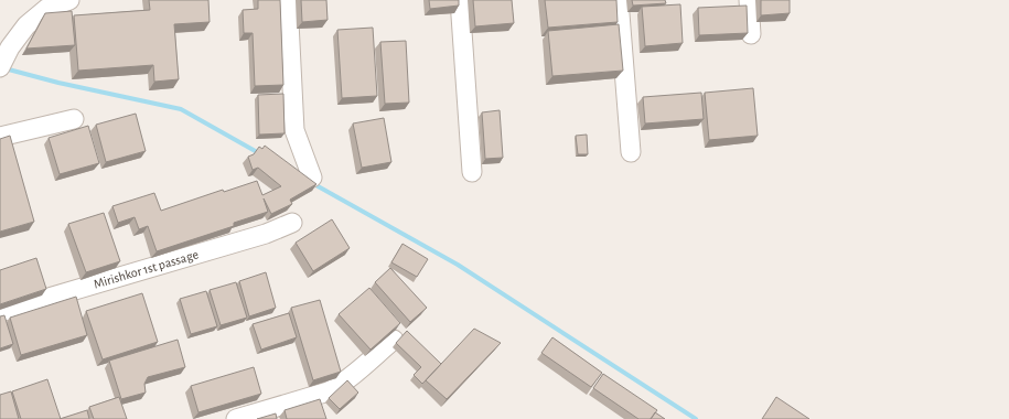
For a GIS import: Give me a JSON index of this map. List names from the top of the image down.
{
  "streets": {
    "street": ["Mirishkor 1st passage"]
  }
}
